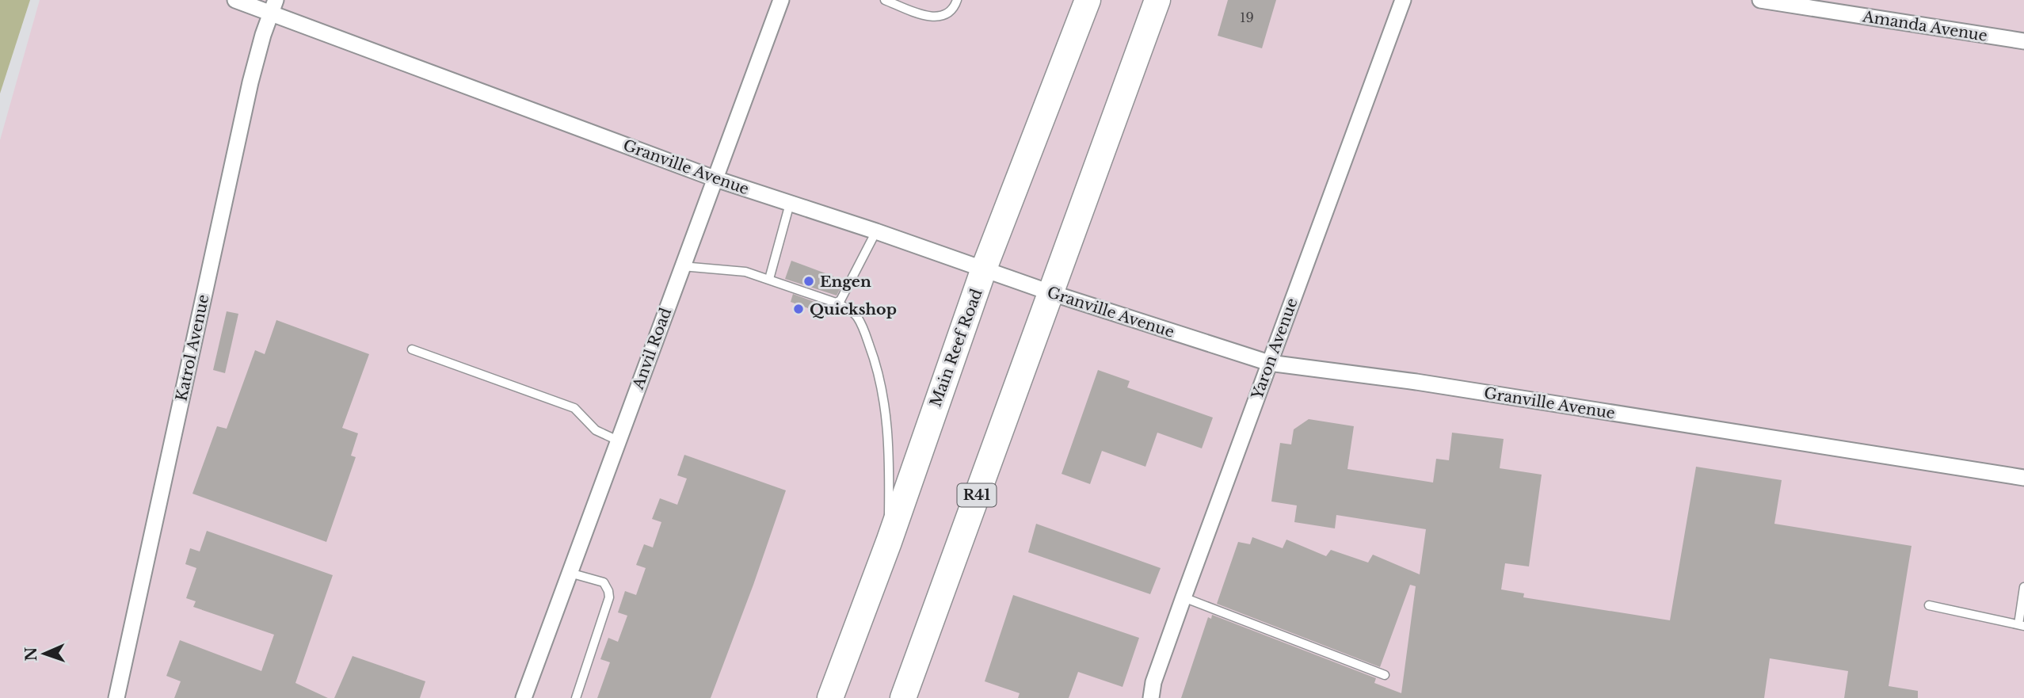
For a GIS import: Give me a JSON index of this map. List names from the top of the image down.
{
  "streets": {
    "main road": ["Main Reef Road", "R41"],
    "street": [
      "Amanda Avenue",
      "Granville Avenue",
      "Katrol Avenue",
      "Anvil Road",
      "Yaron Avenue"
    ]
  },
  "crossings": [
    ["Granville Avenue", "Katrol Avenue"],
    ["Granville Avenue", "Main Reef Road"],
    ["Granville Avenue", "Anvil Road"],
    ["Granville Avenue", "Yaron Avenue"],
    ["Granville Avenue", "R41"]
  ],
  "places": ["Engen", "Quickshop"],
  "house_numbers": ["19"],
  "north": "left"
}
